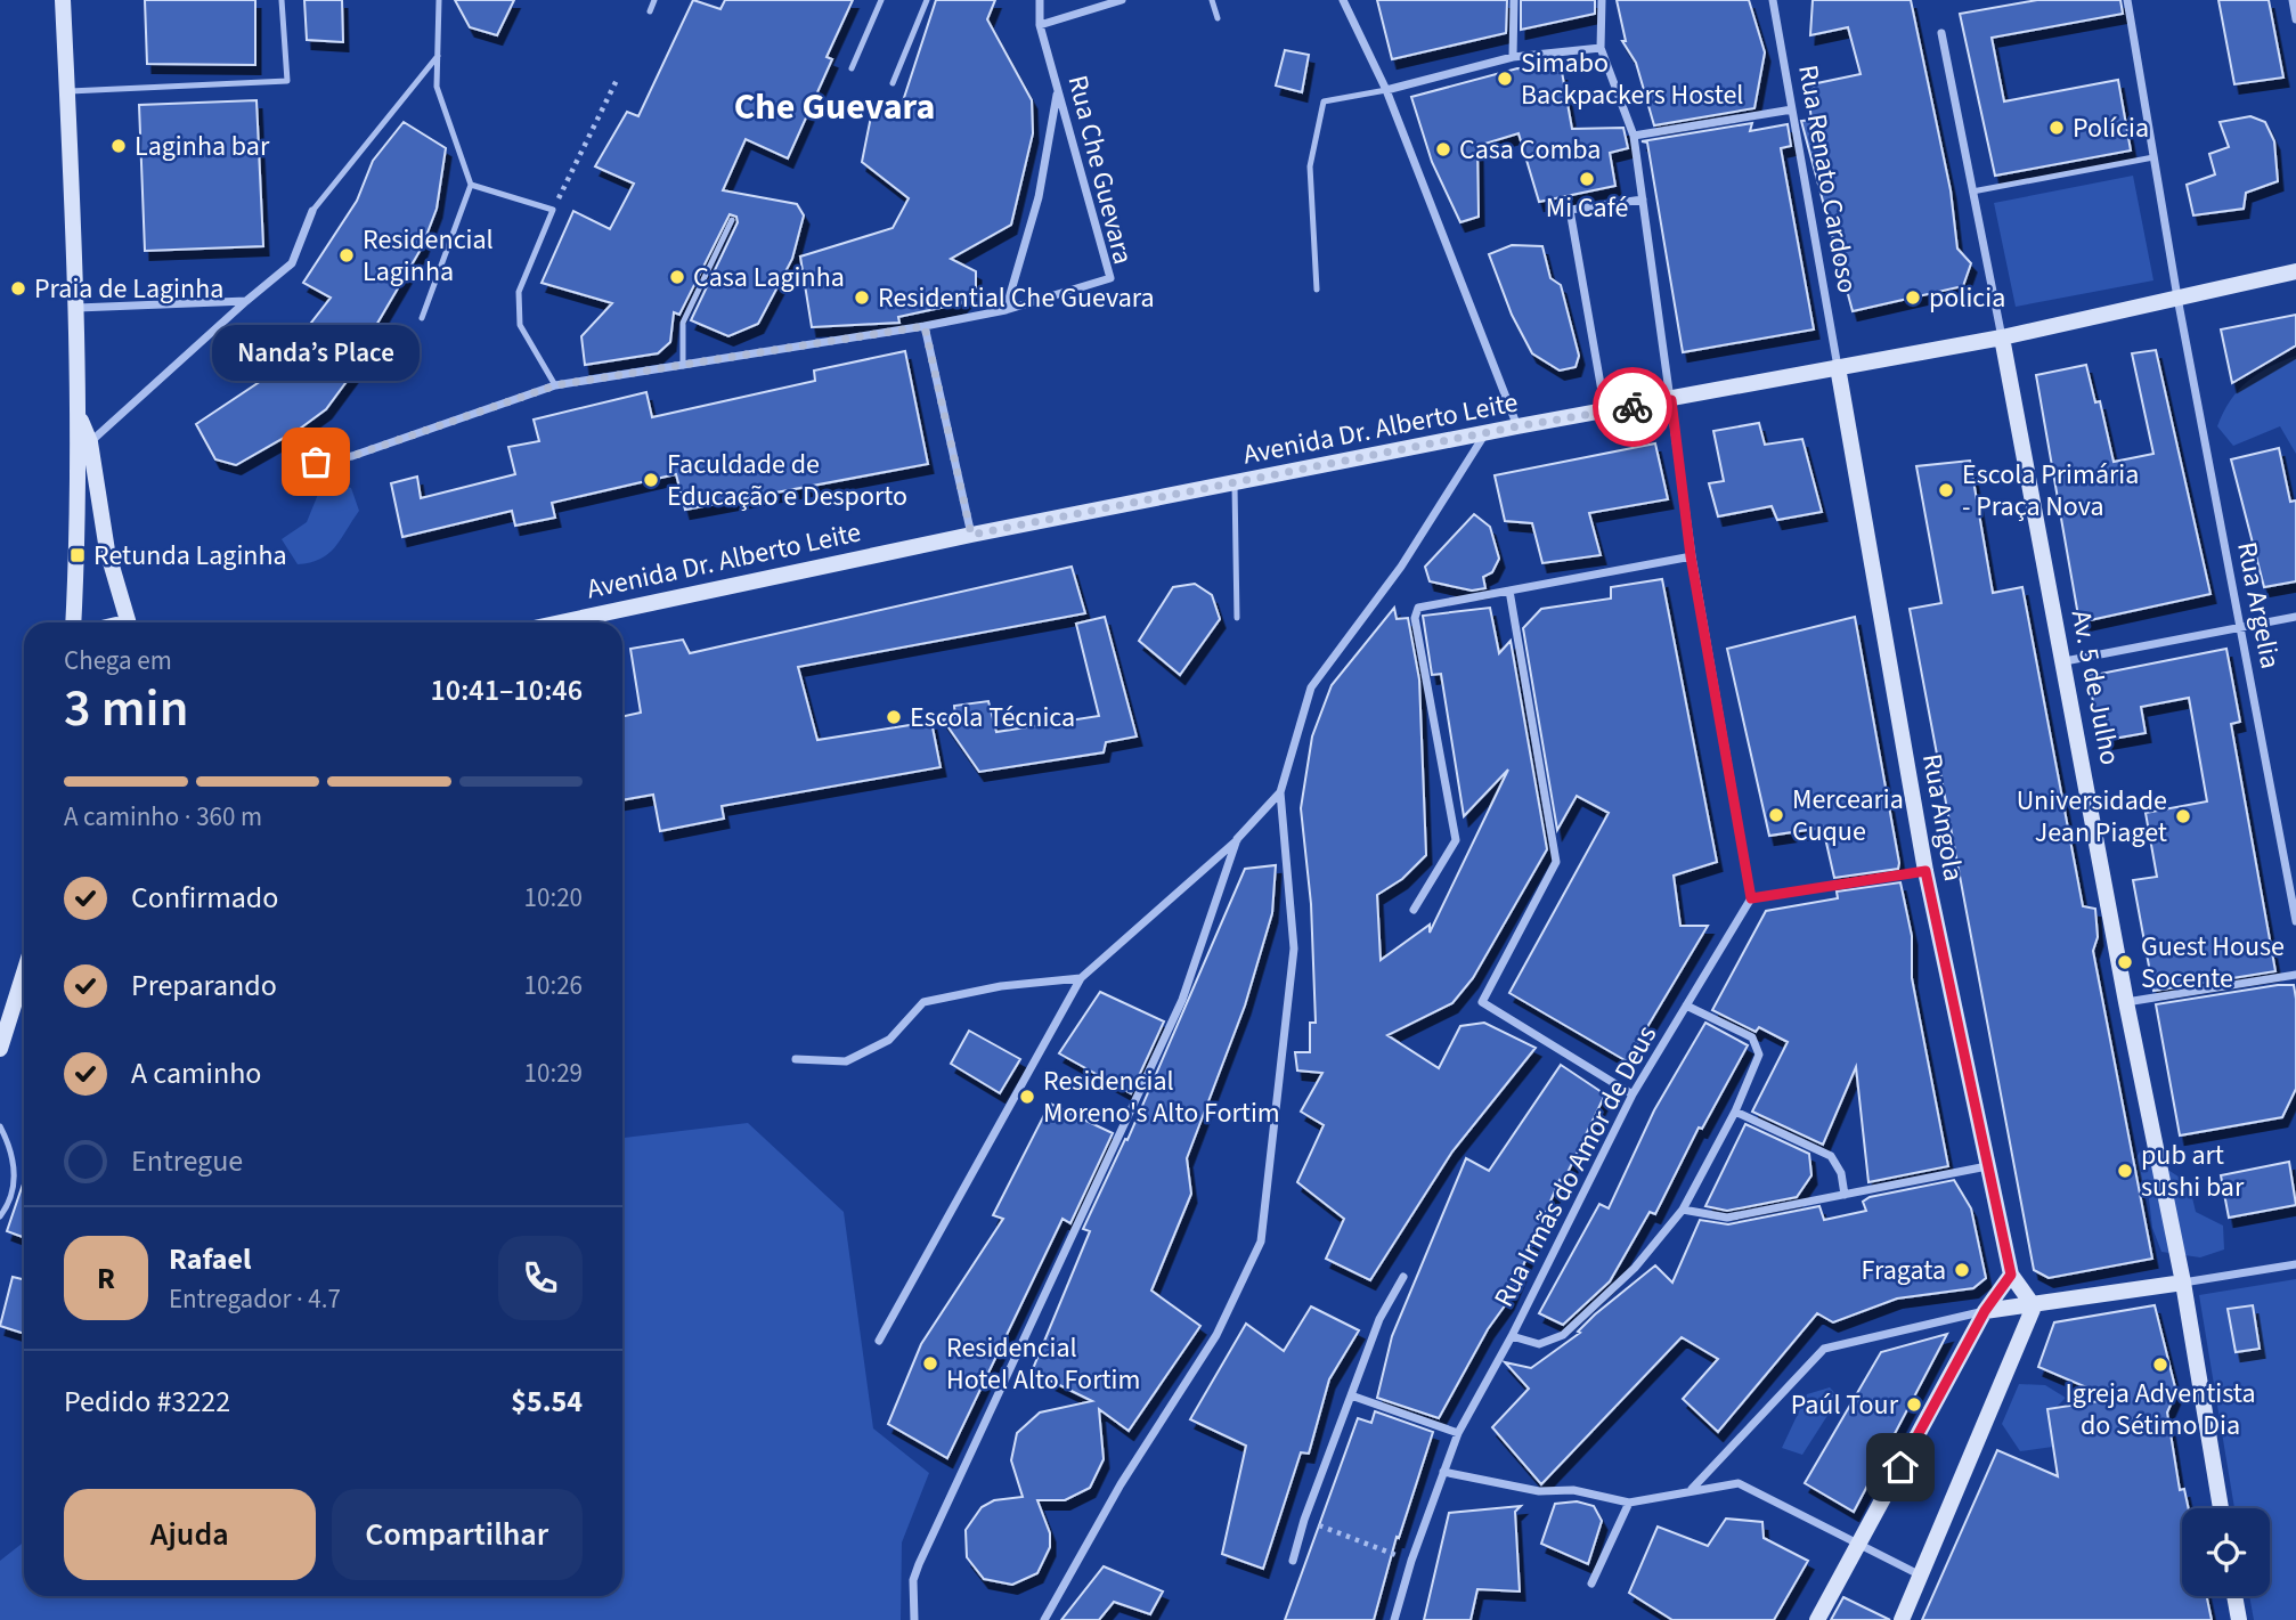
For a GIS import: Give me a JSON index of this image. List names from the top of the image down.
{
  "streets": {
    "street": [
      "Rua Che Guevara",
      "Rua Renato Cardoso",
      "Avenida Dr. Alberto Leite",
      "Rua Argelia",
      "Av. 5 de Julho",
      "Rua Angola",
      "Rua Irmãs do Amor de Deus"
    ]
  },
  "crossings": [
    ["Rua Renato Cardoso", "Avenida Dr. Alberto Leite"],
    ["Rua Renato Cardoso", "Rua Angola"],
    ["Avenida Dr. Alberto Leite", "Rua Argelia"],
    ["Avenida Dr. Alberto Leite", "Av. 5 de Julho"],
    ["Avenida Dr. Alberto Leite", "Rua Angola"]
  ],
  "districts": ["Che Guevara"],
  "places": {
    "other": [
      "Simabo Backpackers Hostel",
      "Polícia",
      "Laginha bar",
      "Casa Comba",
      "Mi Café",
      "Residencial Laginha",
      "Casa Laginha",
      "Praia de Laginha",
      "Residential Che Guevara",
      "policia",
      "Nanda’s Place",
      "Faculdade de Educação e Desporto",
      "Escola Primária - Praça Nova",
      "Escola Técnica",
      "Mercearia Cuque",
      "Universidade Jean Piaget",
      "Guest House Socente",
      "Residencial Moreno's Alto Fortim",
      "pub art sushi bar",
      "Fragata",
      "Residencial Hotel Alto Fortim",
      "Igreja Adventista do Sétimo Dia",
      "Paúl Tour"
    ],
    "transit": ["Retunda Laginha"]
  },
  "page": {
    "bubble": "Nanda’s Place",
    "heading": ["3 min", "Chega em", "10:41–10:46"],
    "panel": [
      "Rafael",
      "Entregador · 4.7",
      "Pedido #3222",
      "$5.54"
    ],
    "bar": "A caminho · 360 m",
    "list": [
      ["Confirmado", "10:20"],
      ["Preparando", "10:26"],
      ["A caminho", "10:29"],
      "Entregue"
    ],
    "round": "R",
    "buttons": ["Ajuda", "Compartilhar"]
  }
}
